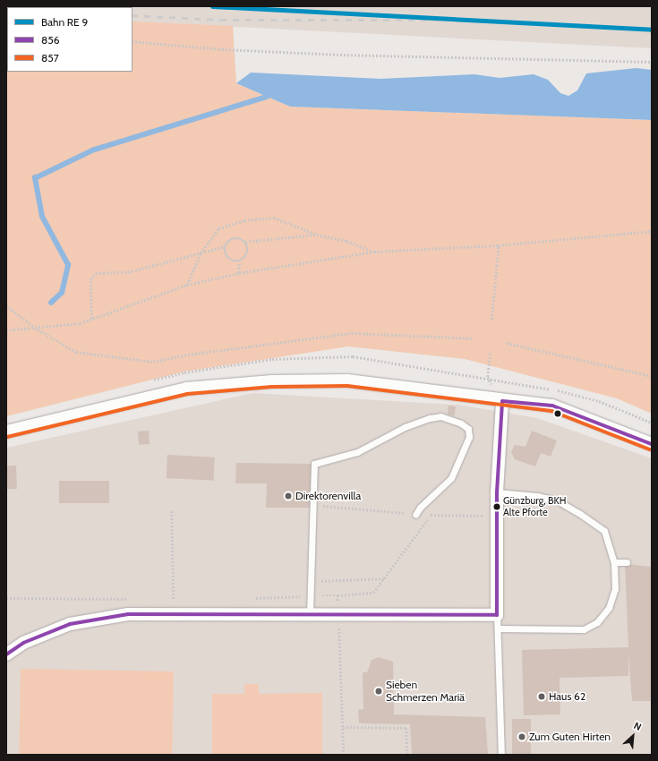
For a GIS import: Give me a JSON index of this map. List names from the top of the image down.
{
  "places": [
    "Direktorenvilla",
    "Günzburg, BKH Alte Pforte",
    "Sieben Schmerzen Mariä",
    "Haus 62",
    "Zum Guten Hirten"
  ],
  "lines": ["transit line 857", "transit line 856"],
  "legend": ["Bahn RE 9", "856", "857"],
  "north": "top right"
}
